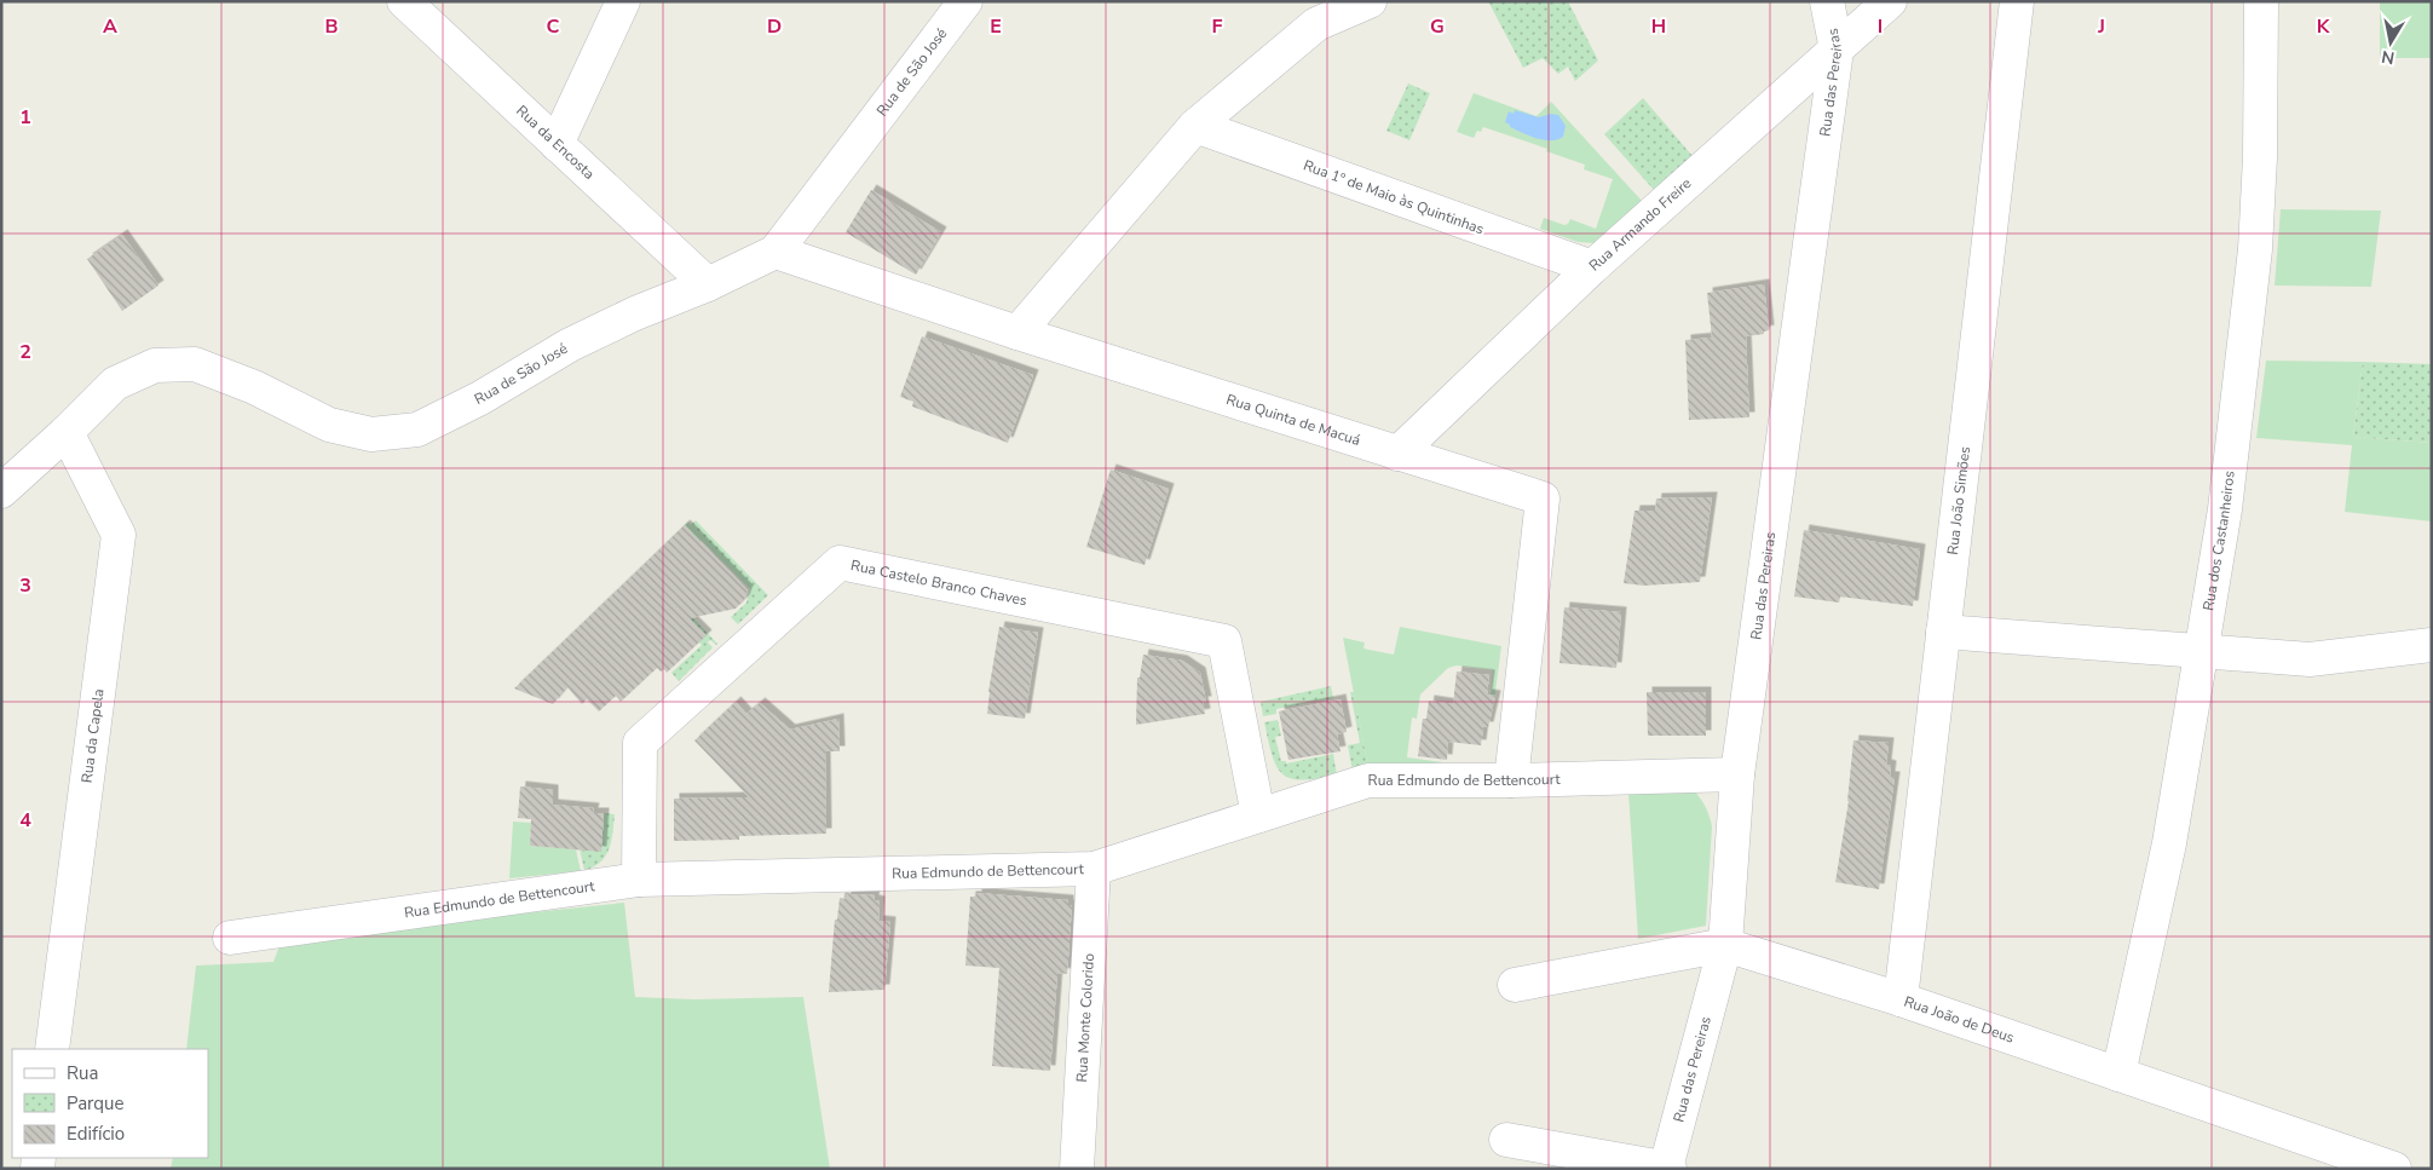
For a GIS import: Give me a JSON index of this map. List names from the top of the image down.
{
  "streets": {
    "street": [
      "Rua de São José",
      "Rua das Pereiras",
      "Rua da Encosta",
      "Rua 1º de Maio às Quintinhas",
      "Rua Armando Freire",
      "Rua Quinta de Macuá",
      "Rua João Simões",
      "Rua dos Castanheiros",
      "Rua Castelo Branco Chaves",
      "Rua da Capela",
      "Rua Edmundo de Bettencourt",
      "Rua Monte Colorido",
      "Rua João de Deus"
    ]
  },
  "crossings": [
    ["Rua de São José", "Rua da Encosta"],
    ["Rua de São José", "Rua Quinta de Macuá"],
    ["Rua de São José", "Rua da Capela"],
    ["Rua das Pereiras", "Rua Armando Freire"],
    ["Rua das Pereiras", "Rua Edmundo de Bettencourt"],
    ["Rua das Pereiras", "Rua João de Deus"],
    ["Rua 1º de Maio às Quintinhas", "Rua Armando Freire"],
    ["Rua Armando Freire", "Rua Quinta de Macuá"],
    ["Rua Quinta de Macuá", "Rua Edmundo de Bettencourt"],
    ["Rua João Simões", "Rua João de Deus"],
    ["Rua dos Castanheiros", "Rua João de Deus"],
    ["Rua Castelo Branco Chaves", "Rua Edmundo de Bettencourt"],
    ["Rua Edmundo de Bettencourt", "Rua Monte Colorido"]
  ],
  "legend": ["Rua", "Parque", "Edifício"],
  "north": "bottom",
  "grid": {
    "columns": [
      "A",
      "B",
      "C",
      "D",
      "E",
      "F",
      "G",
      "H",
      "I",
      "J",
      "K"
    ],
    "rows": [
      "1",
      "2",
      "3",
      "4"
    ]
  }
}
